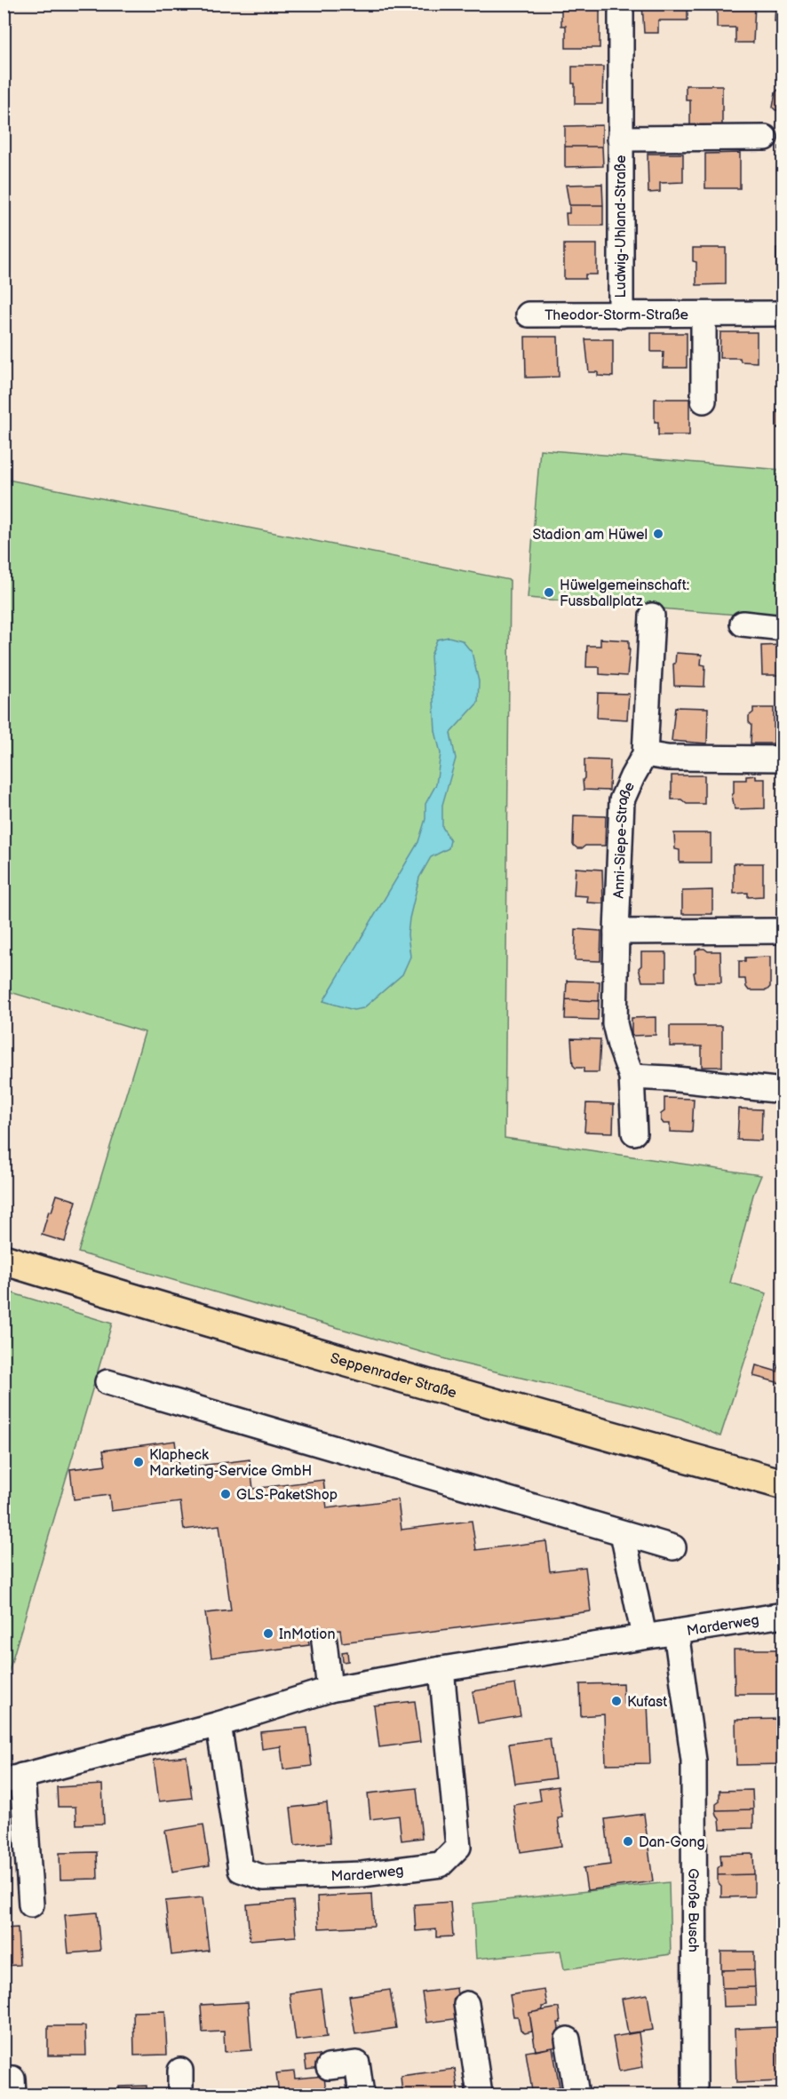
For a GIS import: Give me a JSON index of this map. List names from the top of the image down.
{
  "streets": {
    "main road": ["Seppenrader Straße"],
    "street": [
      "Ludwig-Uhland-Straße",
      "Theodor-Storm-Straße",
      "Anni-Siepe-Straße",
      "Marderweg",
      "Große Busch"
    ]
  },
  "crossings": [
    ["Ludwig-Uhland-Straße", "Theodor-Storm-Straße"],
    ["Marderweg", "Große Busch"]
  ],
  "places": [
    "Stadion am Hüwel",
    "Hüwelgemeinschaft: Fussballplatz",
    "Klapheck Marketing-Service GmbH",
    "GLS-PaketShop",
    "InMotion",
    "Kufast",
    "Dan-Gong"
  ]
}
